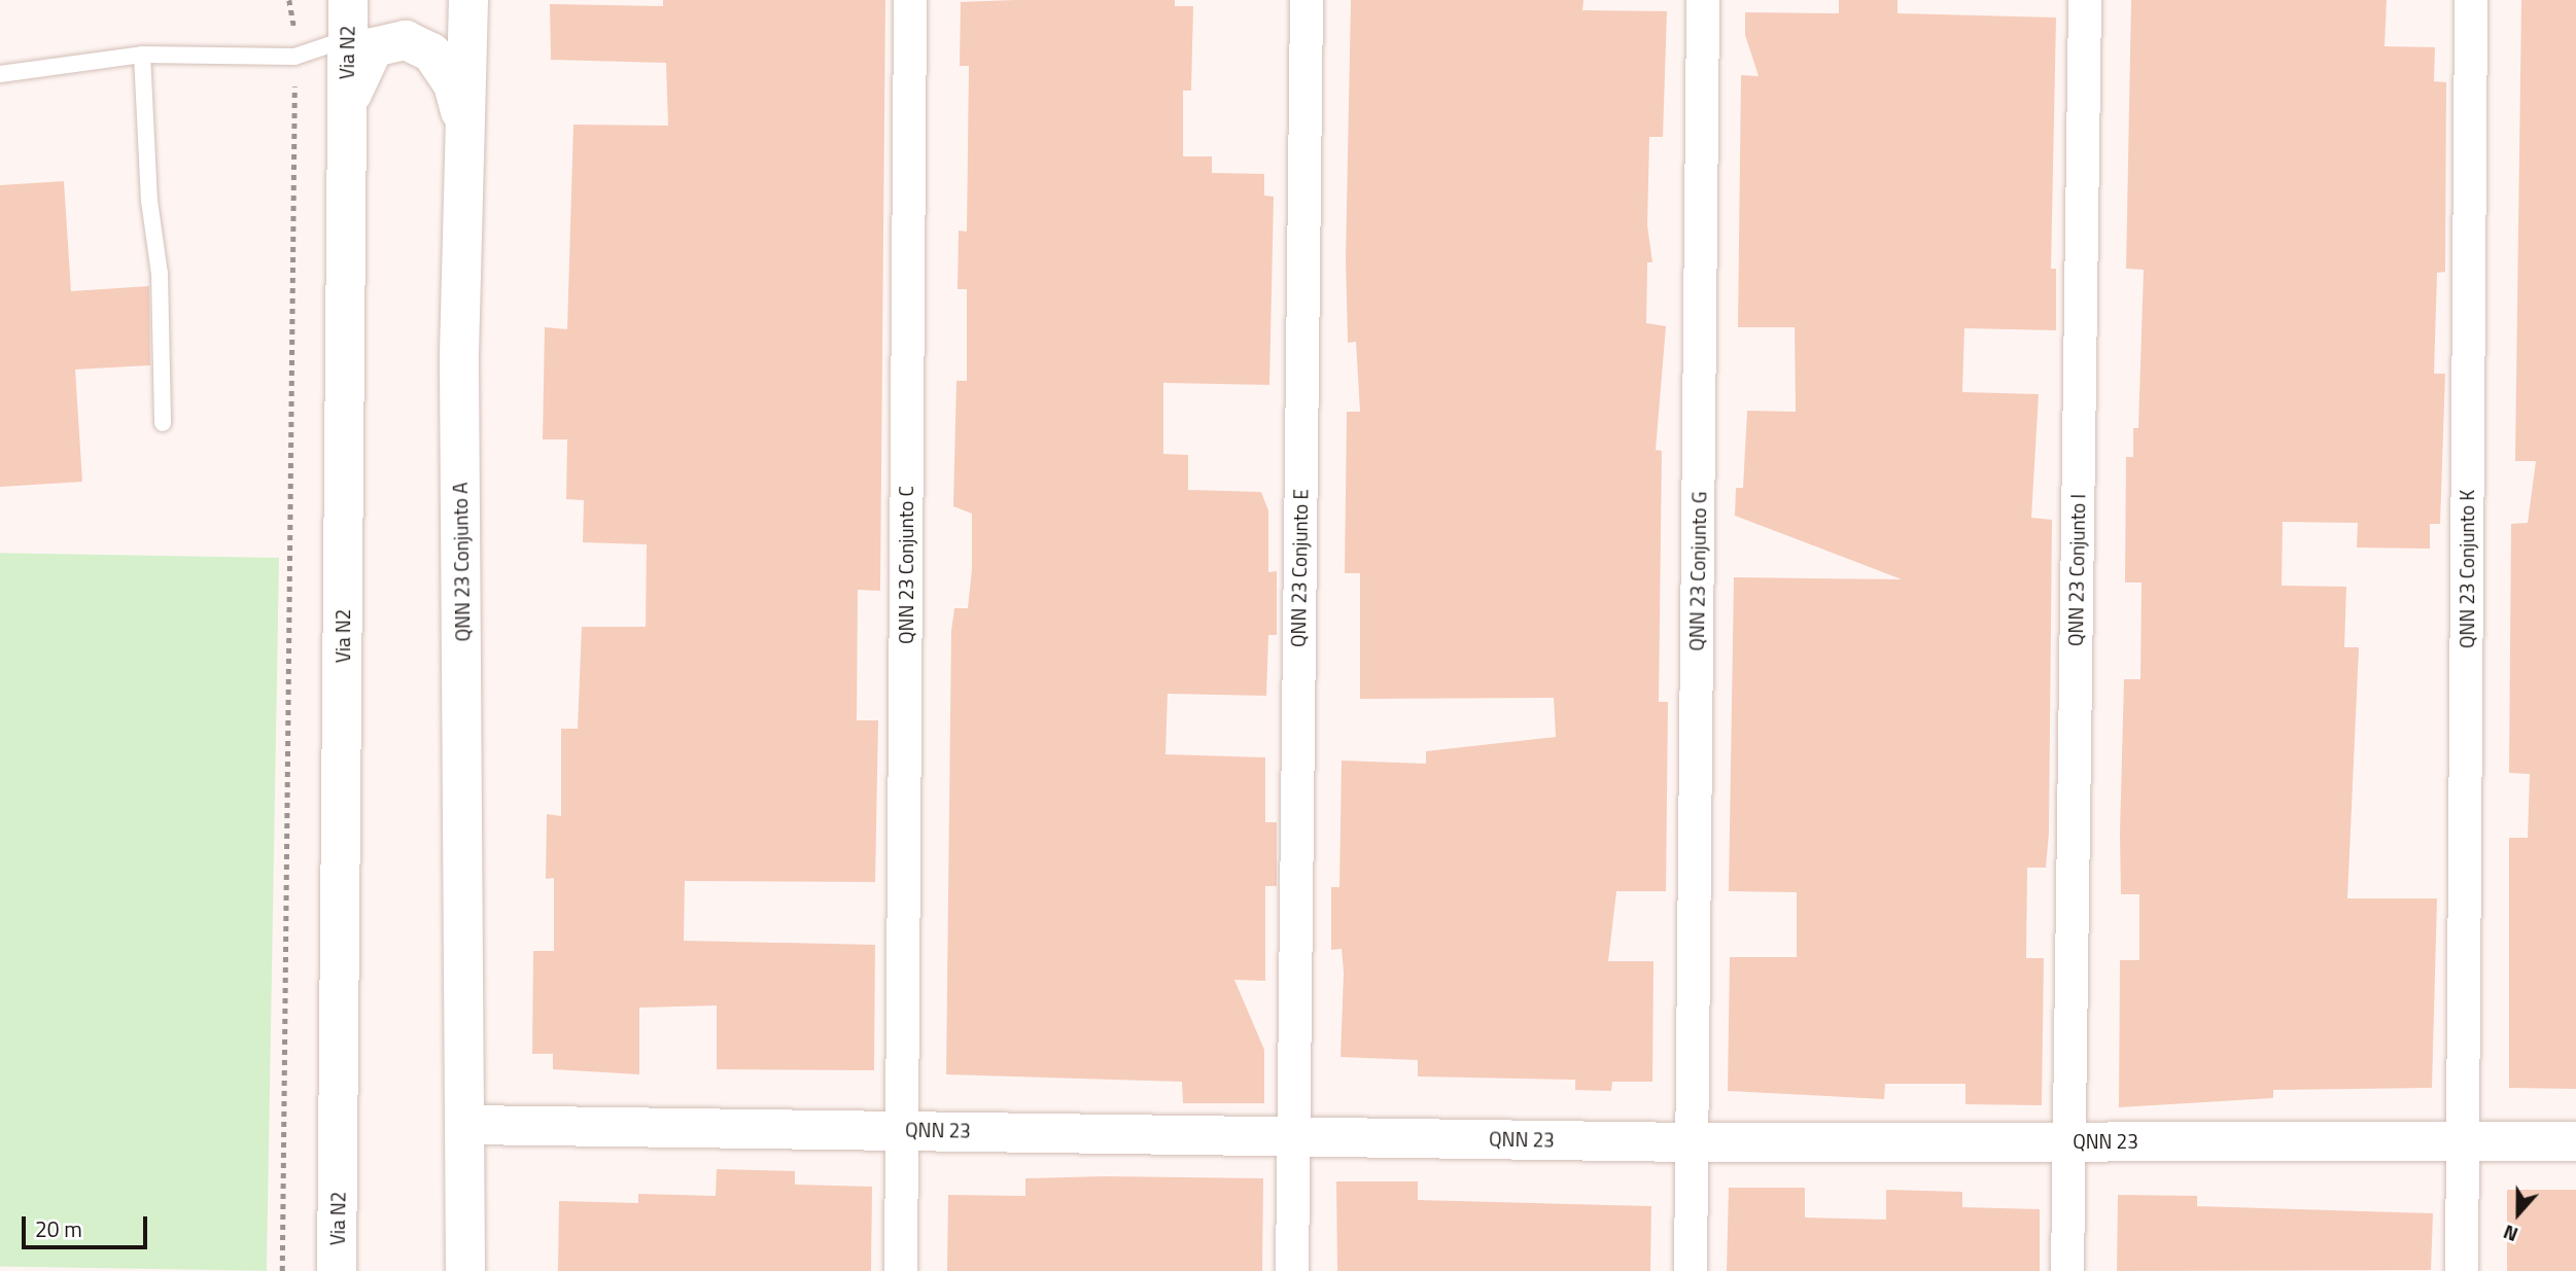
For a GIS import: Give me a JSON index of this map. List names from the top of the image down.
{
  "streets": {
    "main road": ["Via N2", "QNN 23 Conjunto A", "QNN 23"],
    "street": [
      "QNN 23 Conjunto C",
      "QNN 23 Conjunto E",
      "QNN 23 Conjunto K",
      "QNN 23 Conjunto I",
      "QNN 23 Conjunto G"
    ]
  },
  "crossings": [
    ["QNN 23 Conjunto A", "QNN 23"],
    ["QNN 23 Conjunto C", "QNN 23"],
    ["QNN 23 Conjunto E", "QNN 23"],
    ["QNN 23 Conjunto K", "QNN 23"],
    ["QNN 23 Conjunto I", "QNN 23"],
    ["QNN 23 Conjunto G", "QNN 23"]
  ],
  "scale_bar": "20 m",
  "north": "bottom"
}
